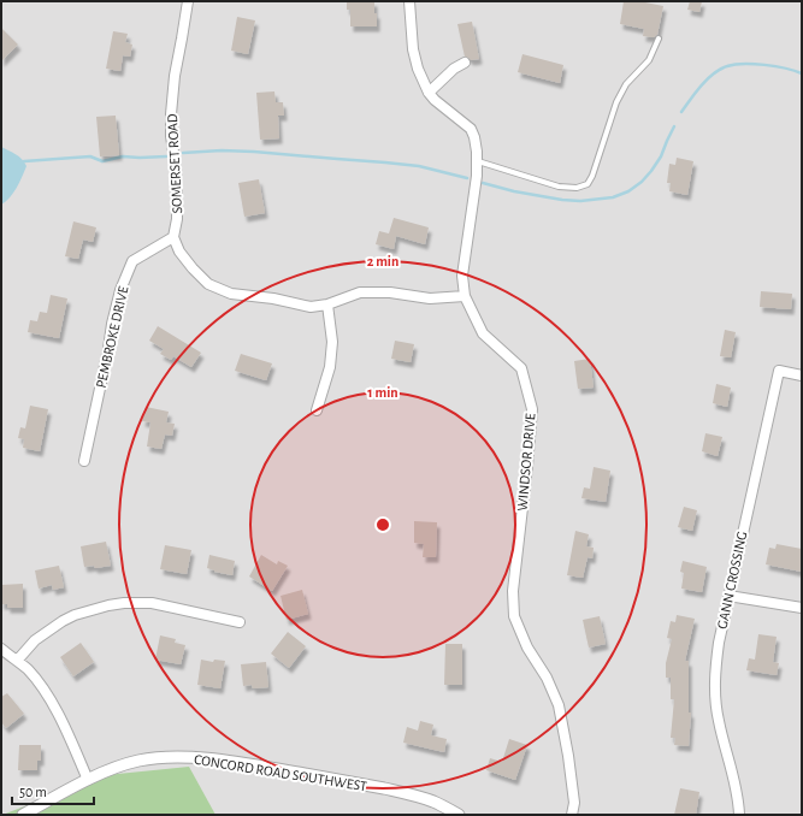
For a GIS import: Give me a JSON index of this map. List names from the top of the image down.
{
  "streets": {
    "street": [
      "SOMERSET ROAD",
      "PEMBROKE DRIVE",
      "WINDSOR DRIVE",
      "GANN CROSSING",
      "CONCORD ROAD SOUTHWEST"
    ]
  },
  "crossings": [
    ["SOMERSET ROAD", "PEMBROKE DRIVE"]
  ],
  "scale_bar": "50 m",
  "rings": ["2 min", "1 min"]
}
